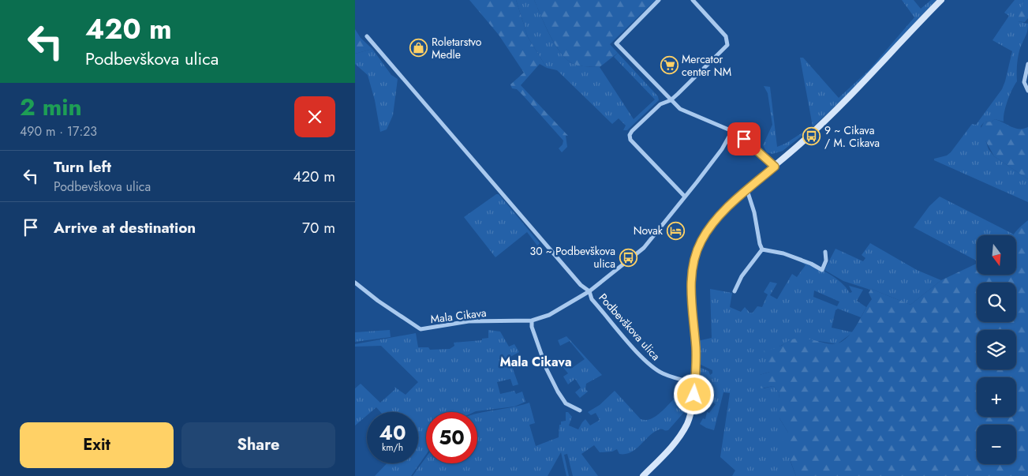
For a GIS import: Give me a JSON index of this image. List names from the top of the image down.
{
  "streets": {
    "street": ["Mala Cikava", "Podbevškova ulica"]
  },
  "crossings": [
    ["Mala Cikava", "Podbevškova ulica"]
  ],
  "districts": ["Mala Cikava"],
  "places": {
    "shop": ["Roletarstvo Medle"],
    "supermarket": ["Mercator center NM"],
    "bus stop": ["9 ~ Cikava / M. Cikava", "30 ~ Podbevškova ulica"],
    "hotel": ["Novak"]
  },
  "north": "bottom",
  "page": {
    "turn": ["420 m", "Podbevškova ulica"],
    "heading": ["2 min", "490 m · 17:23"],
    "list": [
      {
        "name": "Turn left",
        "note": "Podbevškova ulica",
        "value": "420 m"
      },
      {
        "name": "Arrive at destination",
        "value": "70 m"
      }
    ],
    "map_buttons": ["+", "−"],
    "speed": "40 km/h",
    "limit": "50",
    "buttons": ["Exit", "Share"]
  }
}
